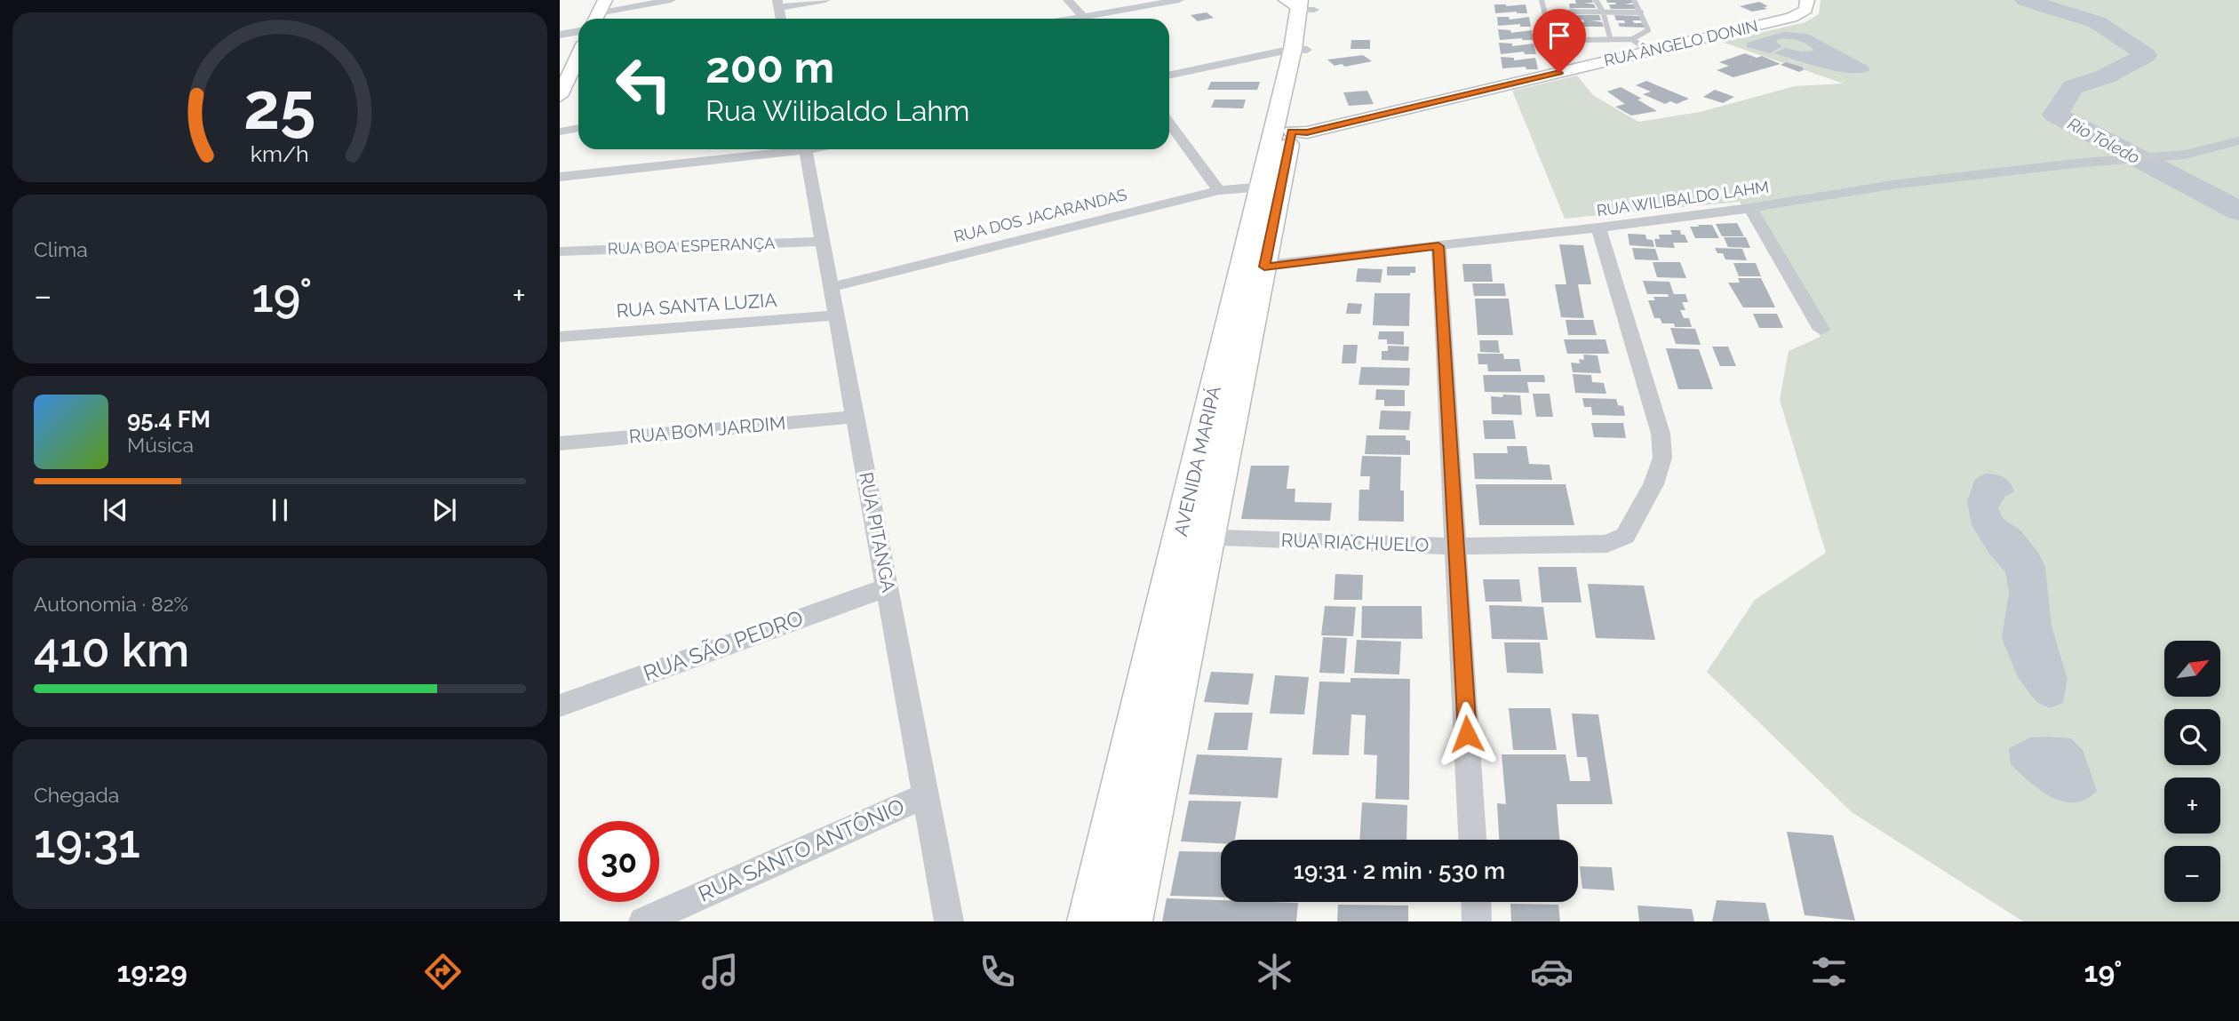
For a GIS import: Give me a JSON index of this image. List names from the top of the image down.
{
  "streets": {
    "main road": ["AVENIDA MARIPÁ"],
    "street": [
      "RUA ÂNGELO DONIN",
      "RUA WILIBALDO LAHM",
      "RUA DOS JACARANDAS",
      "RUA BOA ESPERANÇA",
      "RUA SANTA LUZIA",
      "RUA BOM JARDIM",
      "RUA PITANGA",
      "RUA RIACHUELO",
      "RUA SÃO PEDRO",
      "RUA SANTO ANTÔNIO"
    ]
  },
  "crossings": [
    ["RUA ÂNGELO DONIN", "AVENIDA MARIPÁ"],
    ["RUA WILIBALDO LAHM", "AVENIDA MARIPÁ"],
    ["RUA WILIBALDO LAHM", "RUA RIACHUELO"],
    ["RUA DOS JACARANDAS", "AVENIDA MARIPÁ"],
    ["RUA DOS JACARANDAS", "RUA PITANGA"],
    ["RUA BOA ESPERANÇA", "RUA PITANGA"],
    ["RUA SANTA LUZIA", "RUA PITANGA"],
    ["RUA BOM JARDIM", "RUA PITANGA"],
    ["AVENIDA MARIPÁ", "RUA RIACHUELO"],
    ["RUA PITANGA", "RUA SÃO PEDRO"],
    ["RUA PITANGA", "RUA SANTO ANTÔNIO"]
  ],
  "water": ["Rio Toledo"],
  "north": "top right",
  "page": {
    "turn": ["200 m", "Rua Wilibaldo Lahm"],
    "tile": [
      "Clima",
      ["Autonomia · 82%", "410 km"],
      ["Chegada", "19:31"]
    ],
    "heat": ["−", "19°", "+"],
    "song": ["95.4 FM", "Música"],
    "map_buttons": ["+", "−"],
    "limit": "30",
    "trip": "19:31 · 2 min · 530 m",
    "tabs": ["19:29", "19°"],
    "gauge": ["25", "km/h"]
  }
}
